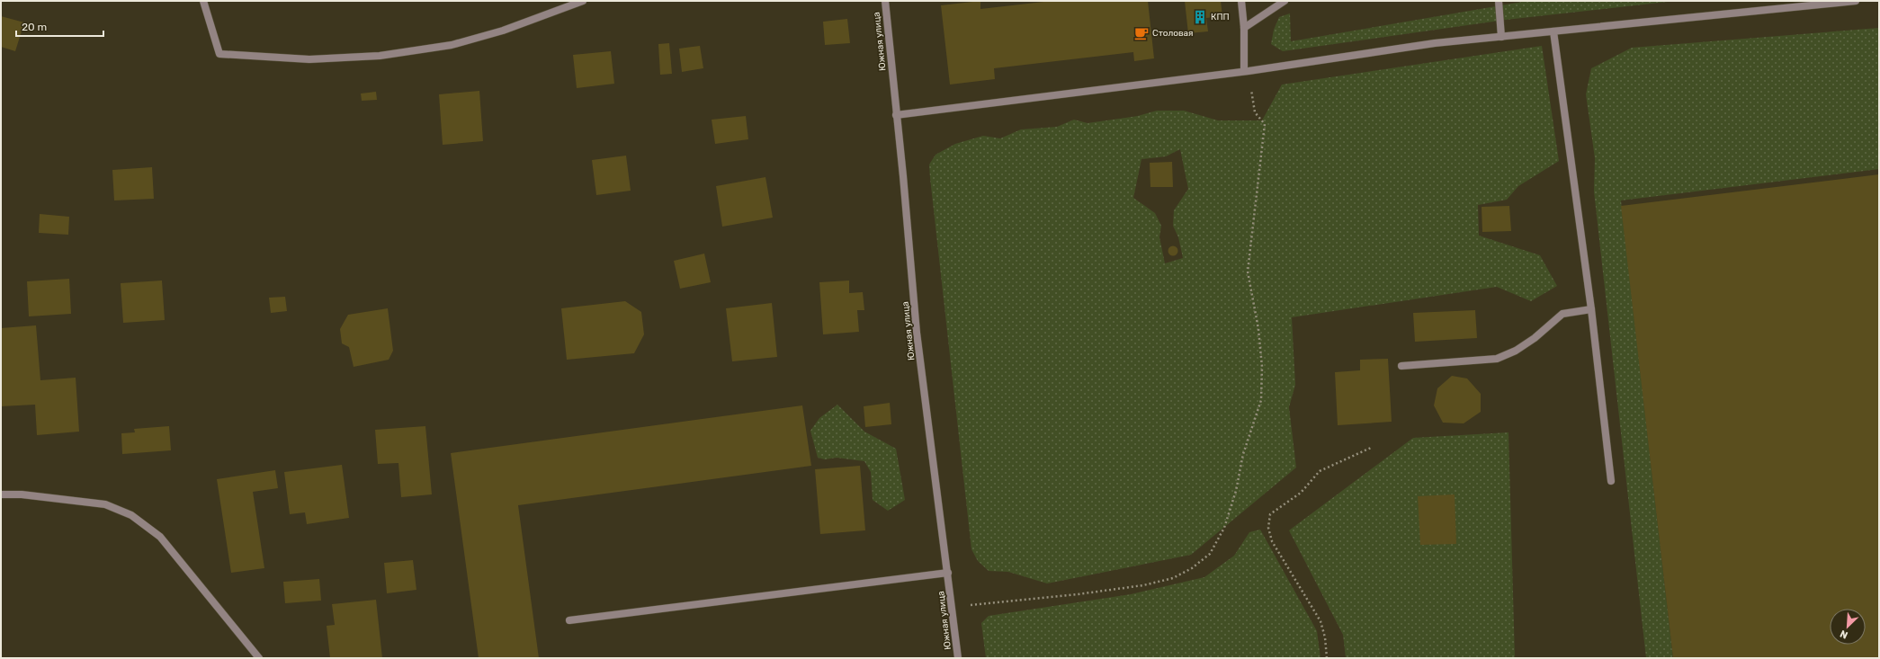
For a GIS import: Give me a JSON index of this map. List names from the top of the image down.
{
  "streets": {
    "street": ["Южная улица"]
  },
  "places": {
    "building": ["КПП"],
    "cafe": ["Столовая"]
  },
  "scale_bar": "20 m",
  "north": "bottom left"
}
